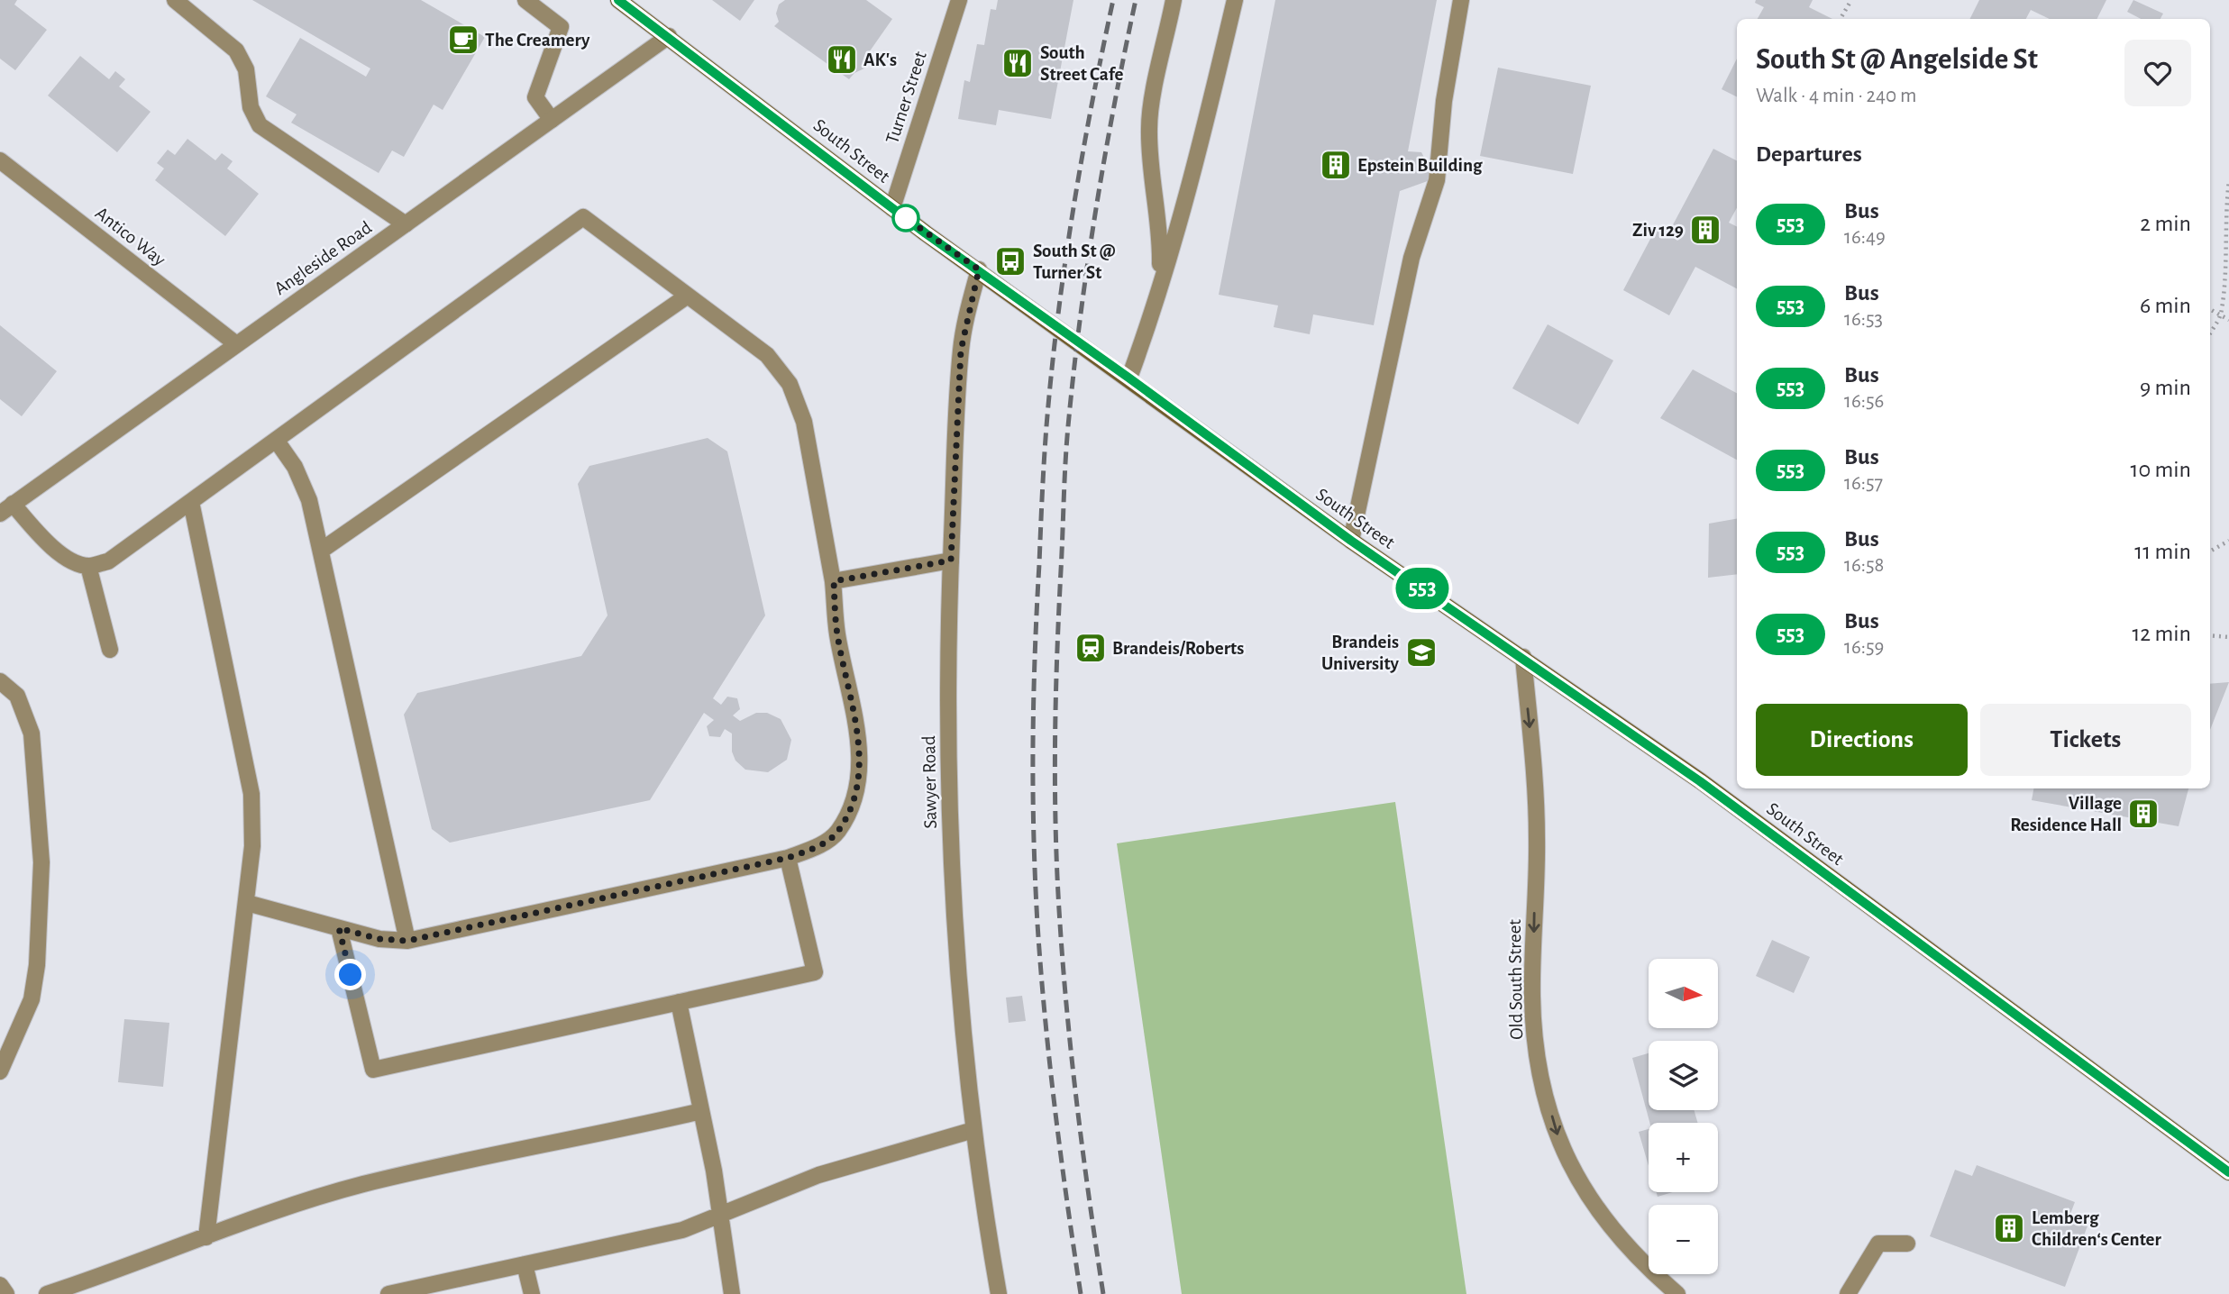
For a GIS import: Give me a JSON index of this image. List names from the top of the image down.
{
  "streets": {
    "main road": ["South Street"],
    "street": [
      "Turner Street",
      "Antico Way",
      "Angleside Road",
      "Sawyer Road",
      "Old South Street"
    ]
  },
  "crossings": [
    ["Turner Street", "South Street"],
    ["South Street", "Angleside Road"],
    ["South Street", "Sawyer Road"],
    ["South Street", "Old South Street"],
    ["Antico Way", "Angleside Road"]
  ],
  "one_way": ["Old South Street"],
  "places": {
    "cafe": ["The Creamery"],
    "restaurant": ["AK's", "South Street Cafe"],
    "building": [
      "Epstein Building",
      "Ziv 129",
      "Village Residence Hall",
      "Lemberg Childrenʻs Center"
    ],
    "bus stop": ["South St @ Turner St"],
    "station": ["Brandeis/Roberts"],
    "school or university": ["Brandeis University"]
  },
  "lines": ["bus line 553"],
  "north": "right",
  "page": {
    "on_map": "553",
    "heading": [
      ["South St @ Angelside St", "Walk · 4 min · 240 m"],
      "Departures"
    ],
    "list": [
      {
        "mark": "553",
        "name": "Bus",
        "note": "16:49",
        "value": "2 min"
      },
      {
        "mark": "553",
        "name": "Bus",
        "note": "16:53",
        "value": "6 min"
      },
      {
        "mark": "553",
        "name": "Bus",
        "note": "16:56",
        "value": "9 min"
      },
      {
        "mark": "553",
        "name": "Bus",
        "note": "16:57",
        "value": "10 min"
      },
      {
        "mark": "553",
        "name": "Bus",
        "note": "16:58",
        "value": "11 min"
      },
      {
        "mark": "553",
        "name": "Bus",
        "note": "16:59",
        "value": "12 min"
      }
    ],
    "buttons": ["Directions", "Tickets"],
    "map_buttons": ["+", "−"]
  }
}
